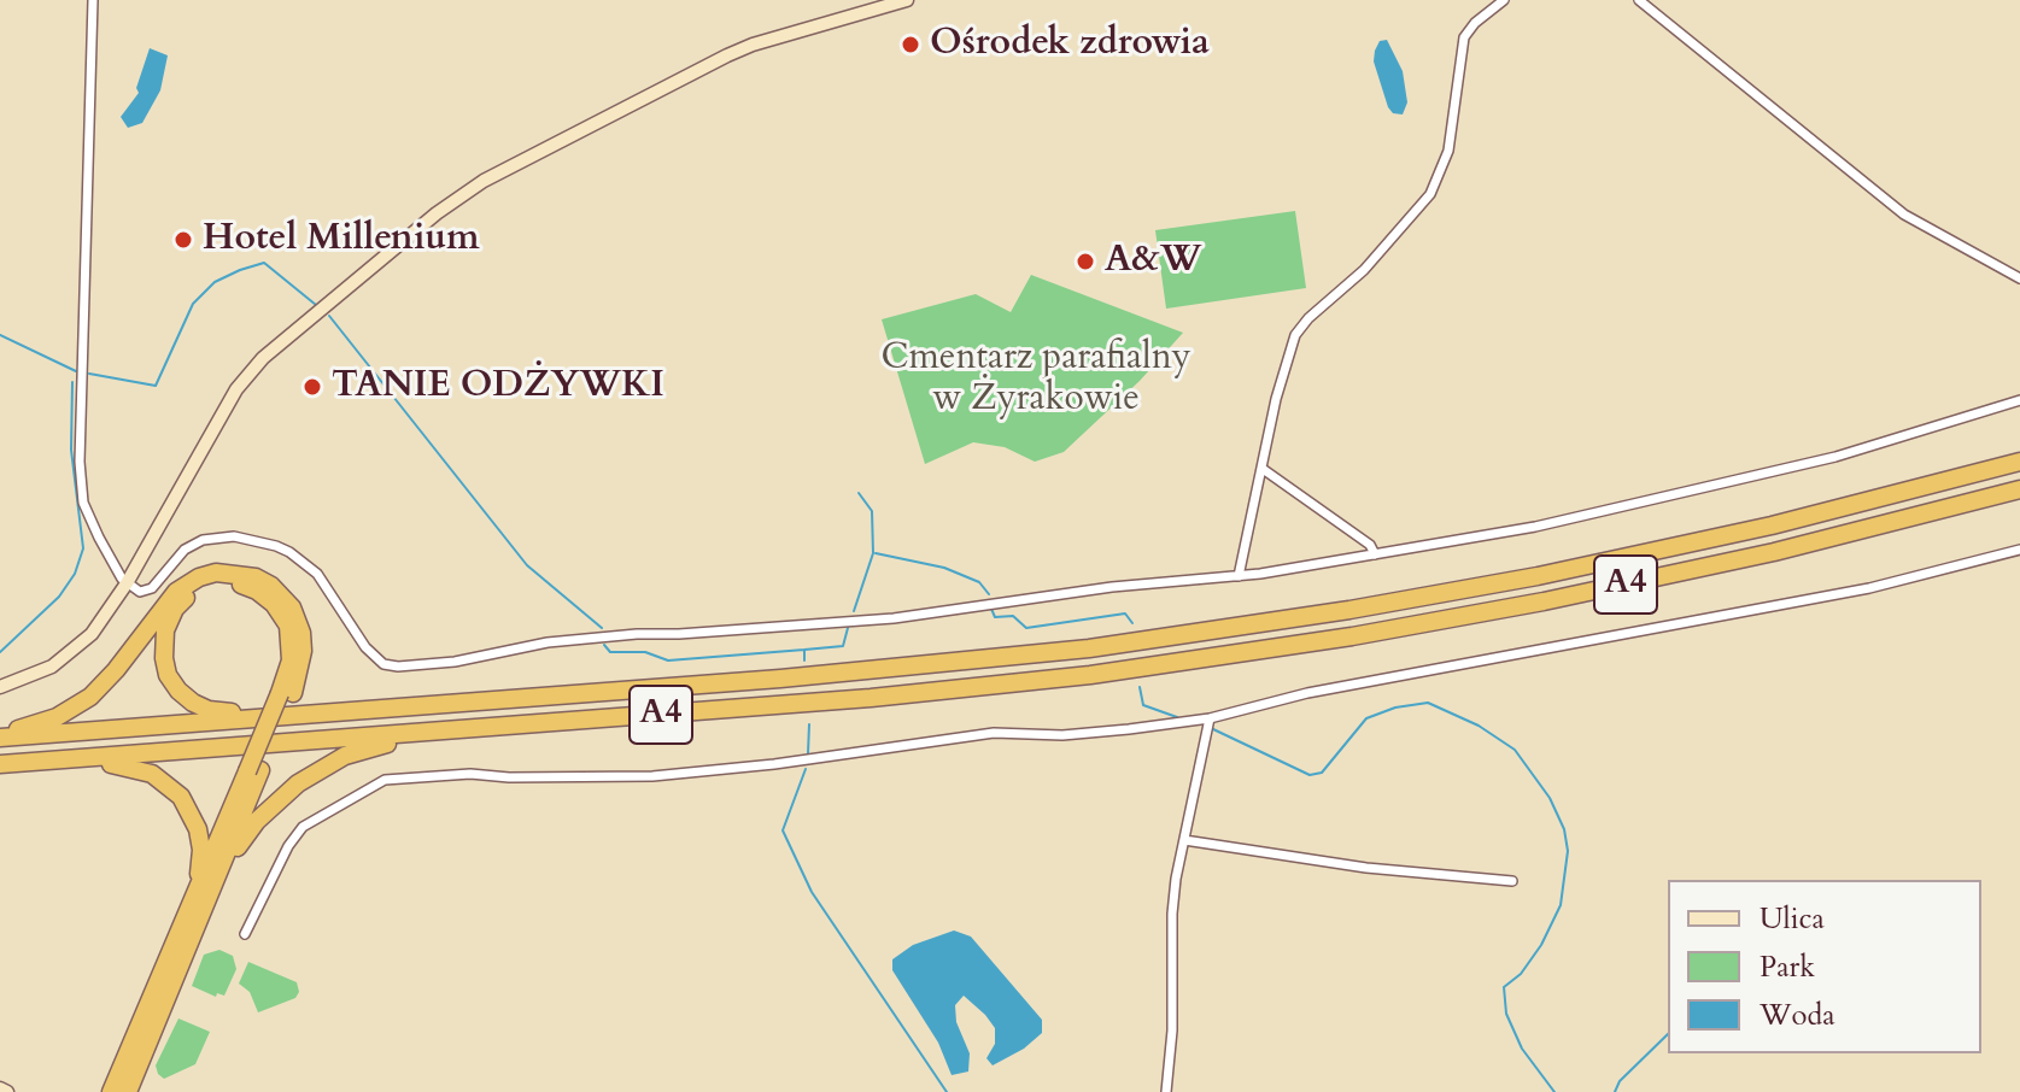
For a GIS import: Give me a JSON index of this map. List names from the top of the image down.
{
  "streets": {
    "highway": ["A4"]
  },
  "parks": ["Cmentarz parafialny w Żyrakowie"],
  "places": [
    "Ośrodek zdrowia",
    "Hotel Millenium",
    "A&W",
    "TANIE ODŻYWKI"
  ],
  "legend": ["Ulica", "Park", "Woda"]
}
